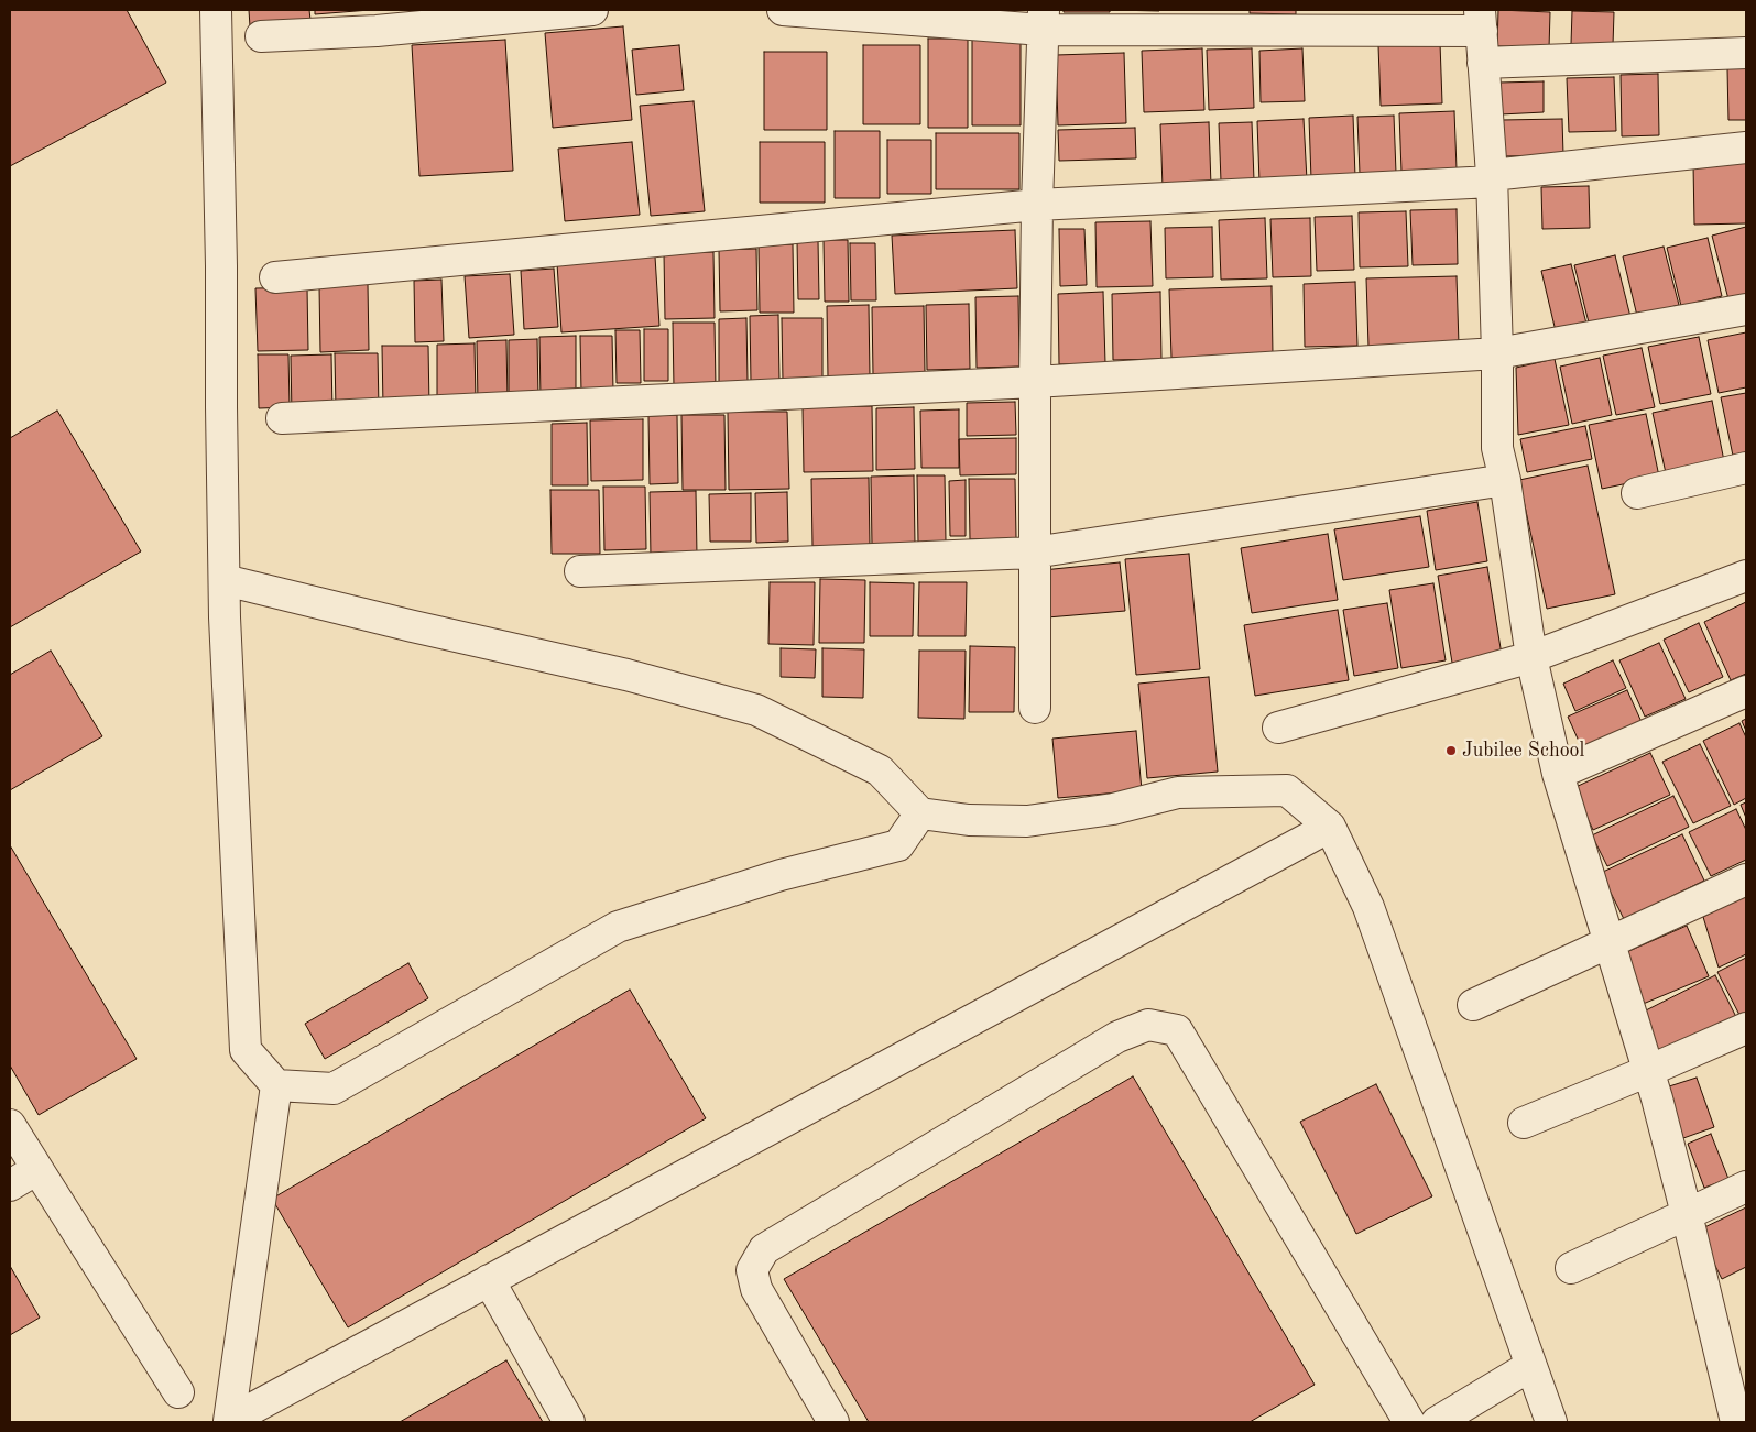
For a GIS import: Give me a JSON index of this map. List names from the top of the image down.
{
  "places": ["Jubilee School"]
}
